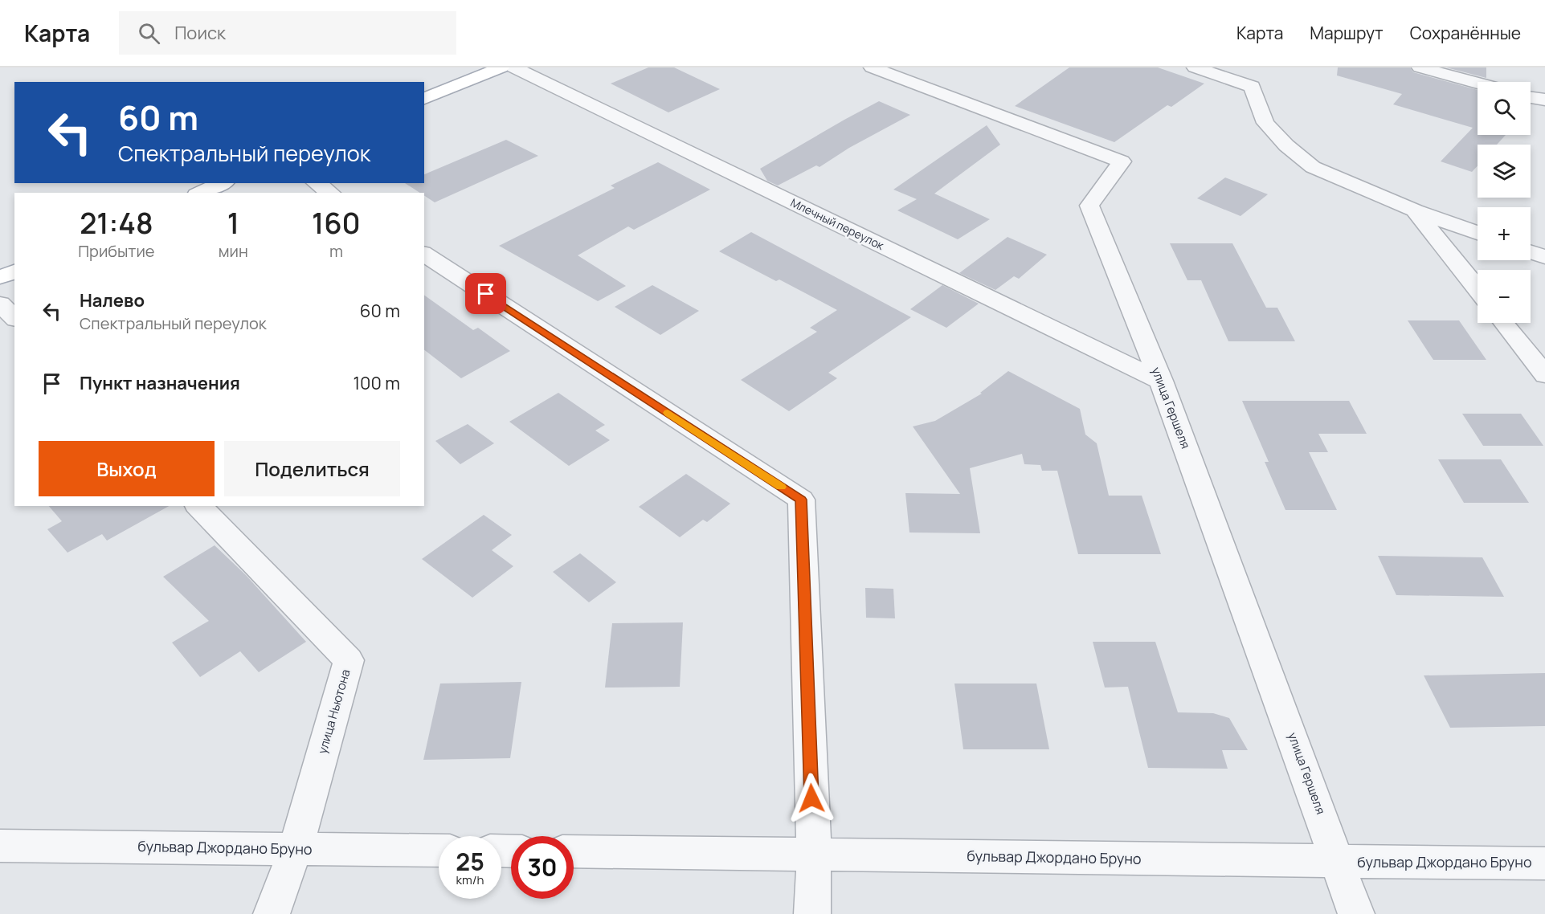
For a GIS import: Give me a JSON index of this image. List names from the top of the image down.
{
  "streets": {
    "street": [
      "Млечный переулок",
      "улица Гершеля",
      "улица Ньютона",
      "бульвар Джордано Бруно"
    ]
  },
  "crossings": [
    ["Млечный переулок", "улица Гершеля"],
    ["улица Гершеля", "бульвар Джордано Бруно"],
    ["улица Ньютона", "бульвар Джордано Бруно"]
  ],
  "page": {
    "header": "Карта",
    "search": "Поиск",
    "nav": ["Карта", "Маршрут", "Сохранённые"],
    "map_buttons": ["+", "−"],
    "turn": ["60 m", "Спектральный переулок"],
    "eta": [
      "21:48",
      "Прибытие",
      "1",
      "мин",
      "160",
      "m"
    ],
    "list": [
      {
        "name": "Налево",
        "note": "Спектральный переулок",
        "value": "60 m"
      },
      {
        "name": "Пункт назначения",
        "value": "100 m"
      }
    ],
    "buttons": ["Выход", "Поделиться"],
    "speed": "25 km/h",
    "limit": "30"
  }
}
